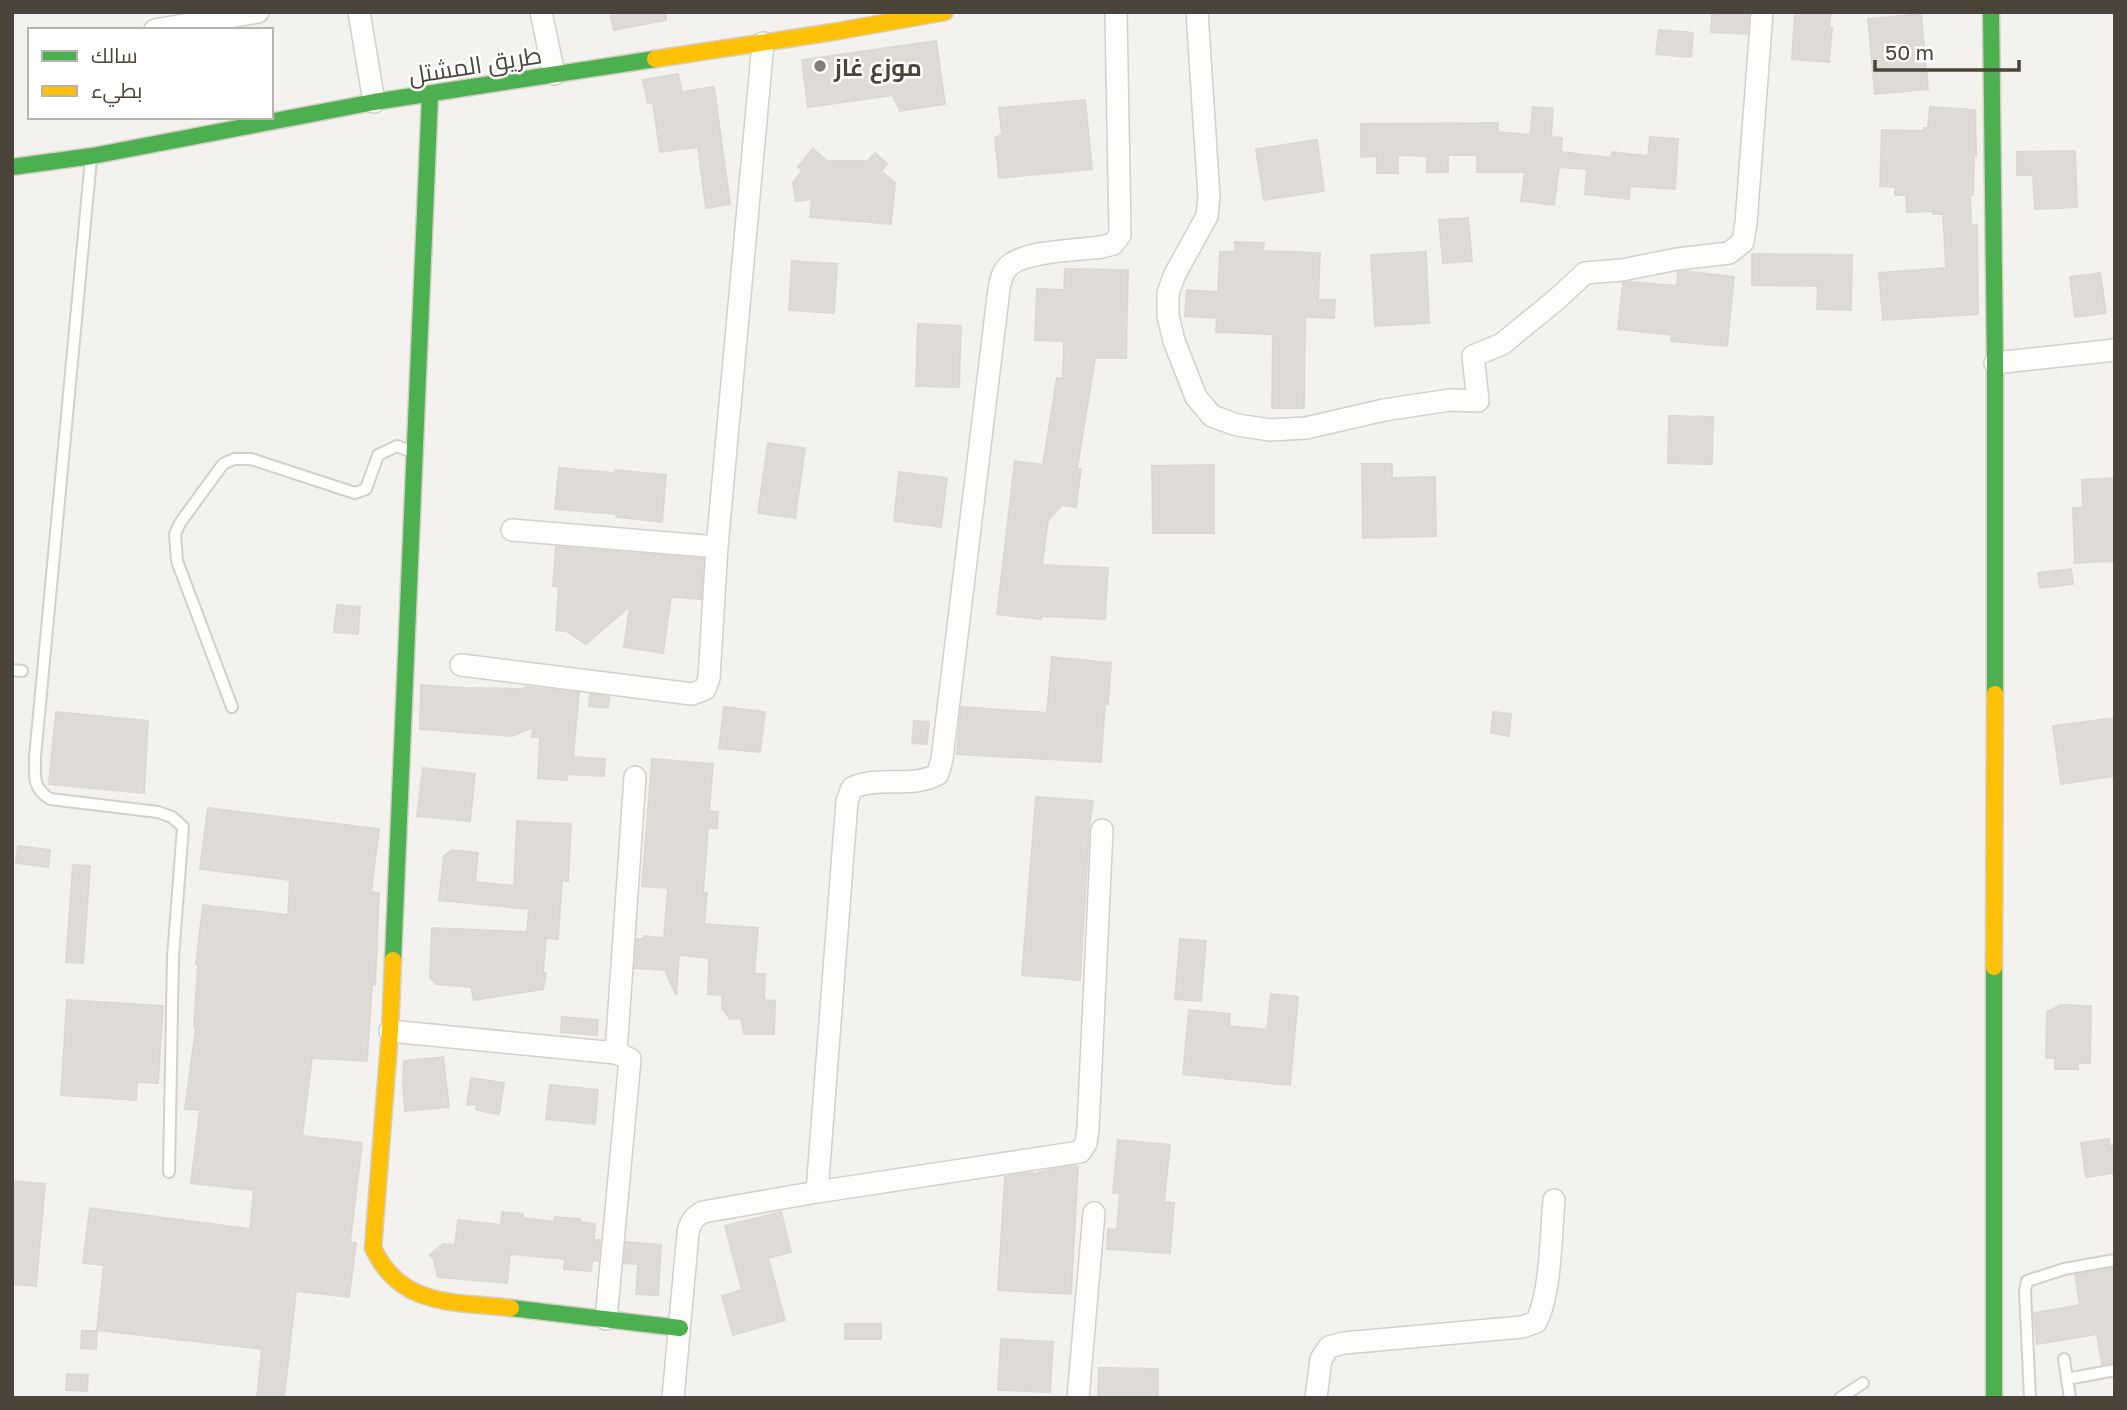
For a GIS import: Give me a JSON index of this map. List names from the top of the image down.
{
  "streets": {
    "street": ["طريق المشتل"]
  },
  "places": ["موزع غاز"],
  "legend": ["سالك", "بطيء"],
  "scale_bar": "50 m"
}
